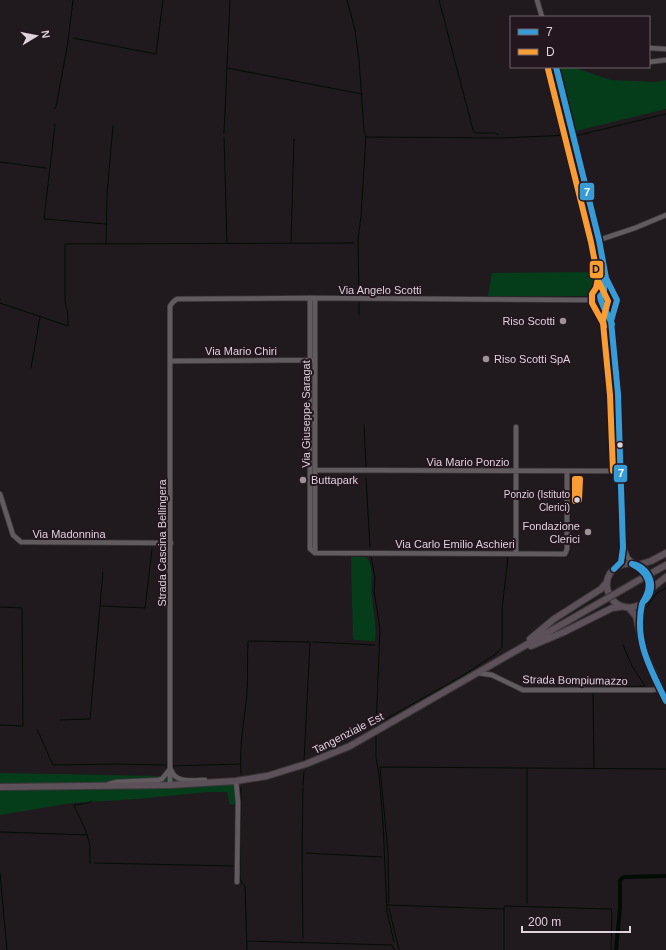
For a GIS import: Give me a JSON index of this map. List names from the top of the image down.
{
  "streets": {
    "main road": ["Tangenziale Est"],
    "street": [
      "Via Angelo Scotti",
      "Via Mario Chiri",
      "Via Giuseppe Saragat",
      "Via Mario Ponzio",
      "Via Madonnina",
      "Strada Cascina Bellingera",
      "Via Carlo Emilio Aschieri",
      "Strada Bompiumazzo"
    ]
  },
  "crossings": [
    ["Via Angelo Scotti", "Via Giuseppe Saragat"],
    ["Via Angelo Scotti", "Strada Cascina Bellingera"],
    ["Via Mario Chiri", "Via Giuseppe Saragat"],
    ["Via Mario Chiri", "Strada Cascina Bellingera"],
    ["Via Giuseppe Saragat", "Via Mario Ponzio"],
    ["Via Giuseppe Saragat", "Via Carlo Emilio Aschieri"],
    ["Via Mario Ponzio", "Via Carlo Emilio Aschieri"],
    ["Via Madonnina", "Strada Cascina Bellingera"],
    ["Strada Cascina Bellingera", "Tangenziale Est"],
    ["Strada Bompiumazzo", "Tangenziale Est"]
  ],
  "places": [
    "Riso Scotti",
    "Riso Scotti SpA",
    "Buttapark",
    "Ponzio (Istituto Clerici)",
    "Fondazione Clerici"
  ],
  "lines": ["transit line 7", "transit line D"],
  "legend": ["7", "D"],
  "scale_bar": "200 m",
  "north": "right"
}
